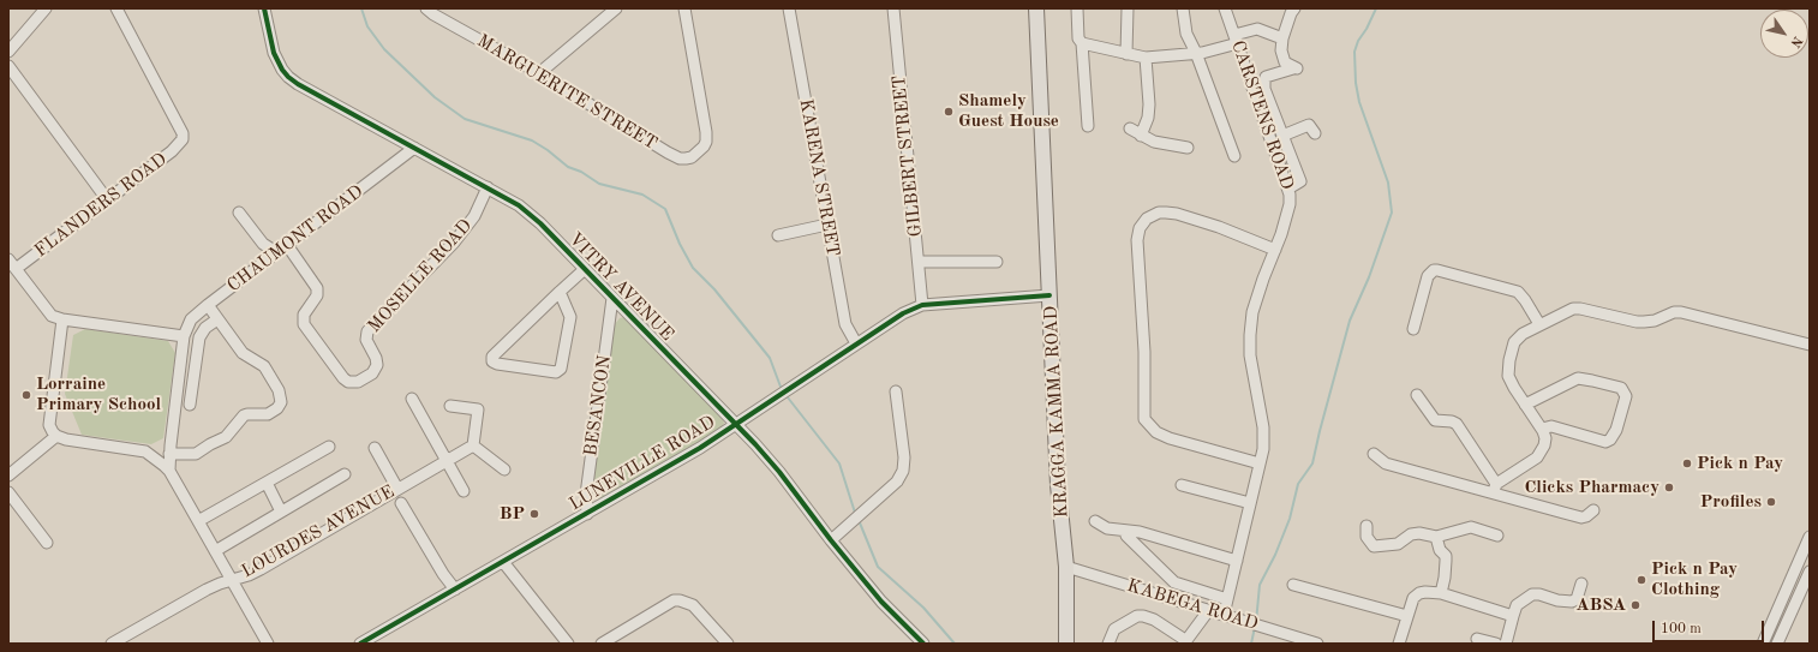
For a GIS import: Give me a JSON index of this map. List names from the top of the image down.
{
  "streets": {
    "main road": ["KRAGGA KAMMA ROAD"],
    "street": [
      "MARGUERITE STREET",
      "CARSTENS ROAD",
      "GILBERT STREET",
      "KARENA STREET",
      "FLANDERS ROAD",
      "CHAUMONT ROAD",
      "MOSELLE ROAD",
      "VITRY AVENUE",
      "BESANCON",
      "LUNEVILLE ROAD",
      "LOURDES AVENUE",
      "KABEGA ROAD"
    ]
  },
  "crossings": [
    ["CARSTENS ROAD", "KABEGA ROAD"],
    ["GILBERT STREET", "LUNEVILLE ROAD"],
    ["KARENA STREET", "LUNEVILLE ROAD"],
    ["CHAUMONT ROAD", "MOSELLE ROAD"],
    ["CHAUMONT ROAD", "VITRY AVENUE"],
    ["MOSELLE ROAD", "VITRY AVENUE"],
    ["VITRY AVENUE", "BESANCON"],
    ["VITRY AVENUE", "LUNEVILLE ROAD"],
    ["BESANCON", "LUNEVILLE ROAD"],
    ["KRAGGA KAMMA ROAD", "LUNEVILLE ROAD"],
    ["KRAGGA KAMMA ROAD", "KABEGA ROAD"]
  ],
  "places": [
    "Shamely Guest House",
    "Lorraine Primary School",
    "Pick n Pay",
    "Clicks Pharmacy",
    "Profiles",
    "BP",
    "Pick n Pay Clothing",
    "ABSA"
  ],
  "scale_bar": "100 m",
  "north": "bottom right"
}
